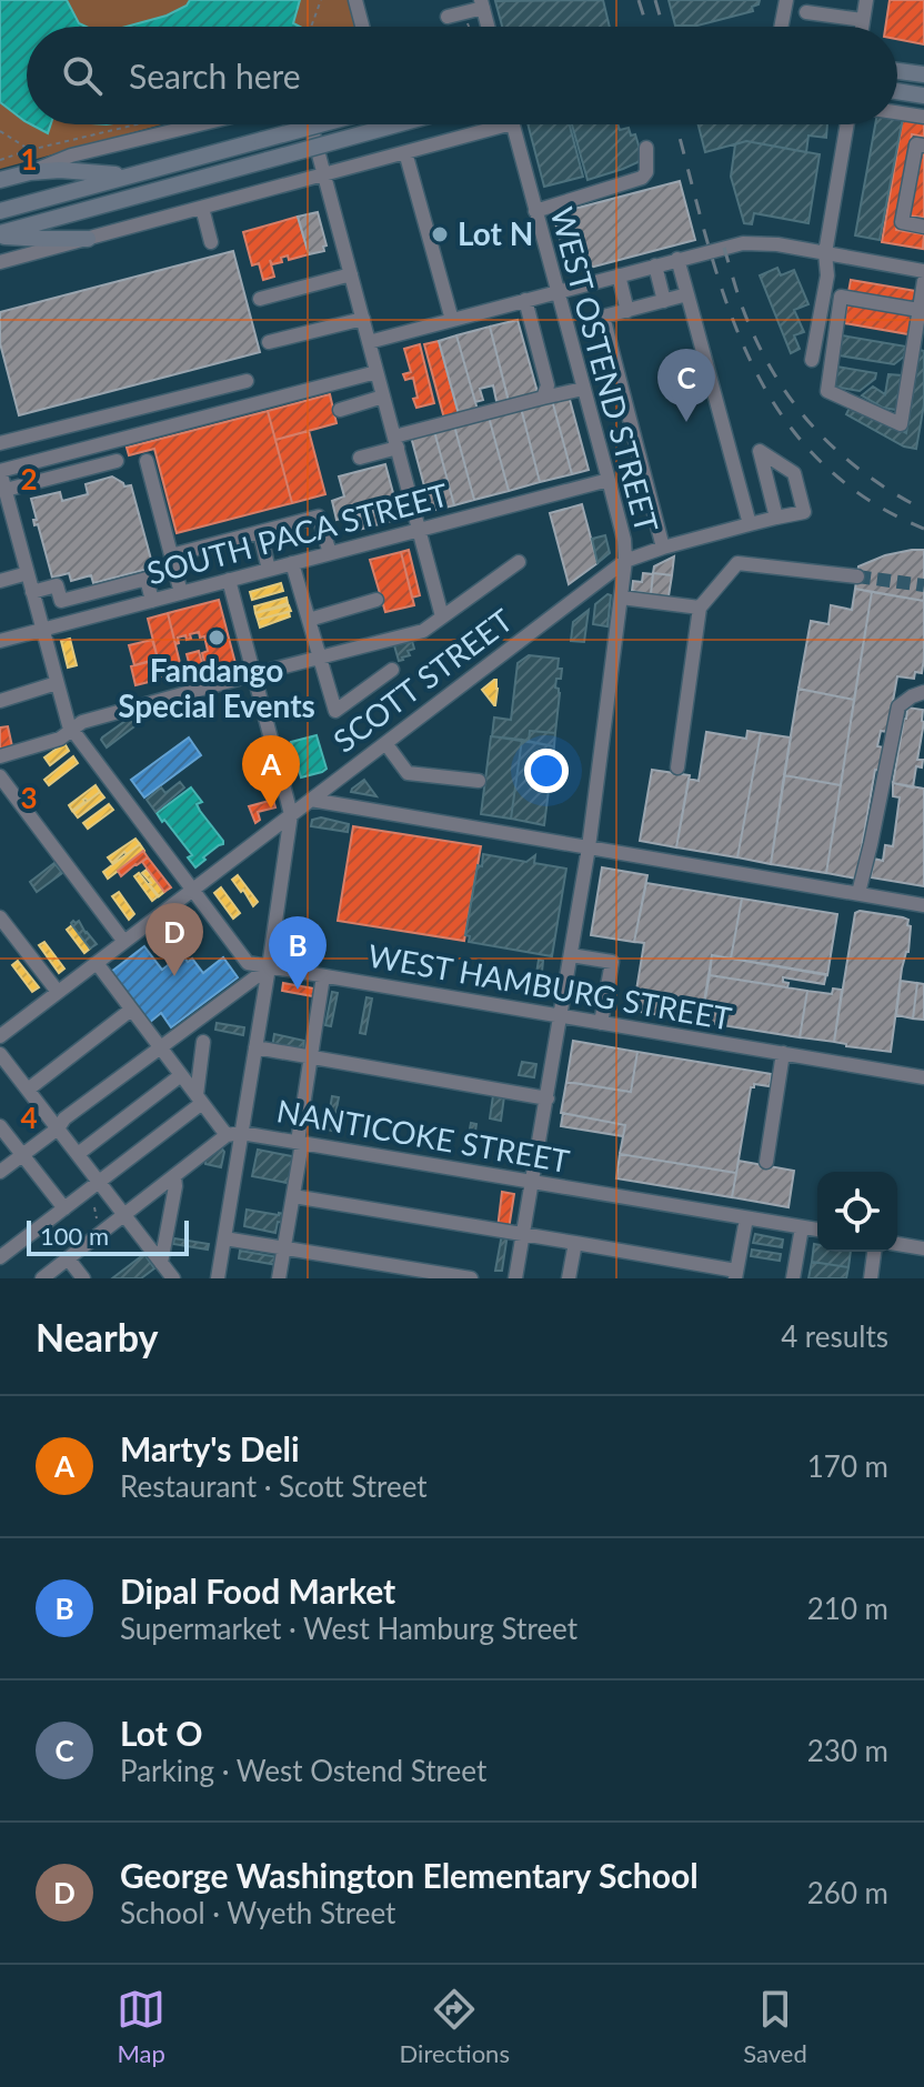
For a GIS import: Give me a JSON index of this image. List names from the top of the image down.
{
  "streets": {
    "street": [
      "WEST OSTEND STREET",
      "SOUTH PACA STREET",
      "SCOTT STREET",
      "WEST HAMBURG STREET",
      "NANTICOKE STREET"
    ]
  },
  "crossings": [
    ["WEST OSTEND STREET", "SOUTH PACA STREET"],
    ["WEST OSTEND STREET", "SCOTT STREET"],
    ["WEST OSTEND STREET", "WEST HAMBURG STREET"],
    ["WEST OSTEND STREET", "NANTICOKE STREET"],
    ["SOUTH PACA STREET", "WEST HAMBURG STREET"],
    ["SCOTT STREET", "WEST HAMBURG STREET"]
  ],
  "places": ["Lot N", "Fandango Special Events"],
  "scale_bar": "100 m",
  "page": {
    "search": "Search here",
    "pins": [
      "C",
      "A",
      "D",
      "B"
    ],
    "scale": "100 m",
    "heading": ["Nearby", "4 results"],
    "list": [
      {
        "mark": "A",
        "name": "Marty's Deli",
        "note": "Restaurant · Scott Street",
        "value": "170 m"
      },
      {
        "mark": "B",
        "name": "Dipal Food Market",
        "note": "Supermarket · West Hamburg Street",
        "value": "210 m"
      },
      {
        "mark": "C",
        "name": "Lot O",
        "note": "Parking · West Ostend Street",
        "value": "230 m"
      },
      {
        "mark": "D",
        "name": "George Washington Elementary School",
        "note": "School · Wyeth Street",
        "value": "260 m"
      }
    ],
    "nav": ["Map", "Directions", "Saved"]
  },
  "grid": {
    "rows": [
      "1",
      "2",
      "3",
      "4"
    ]
  }
}
